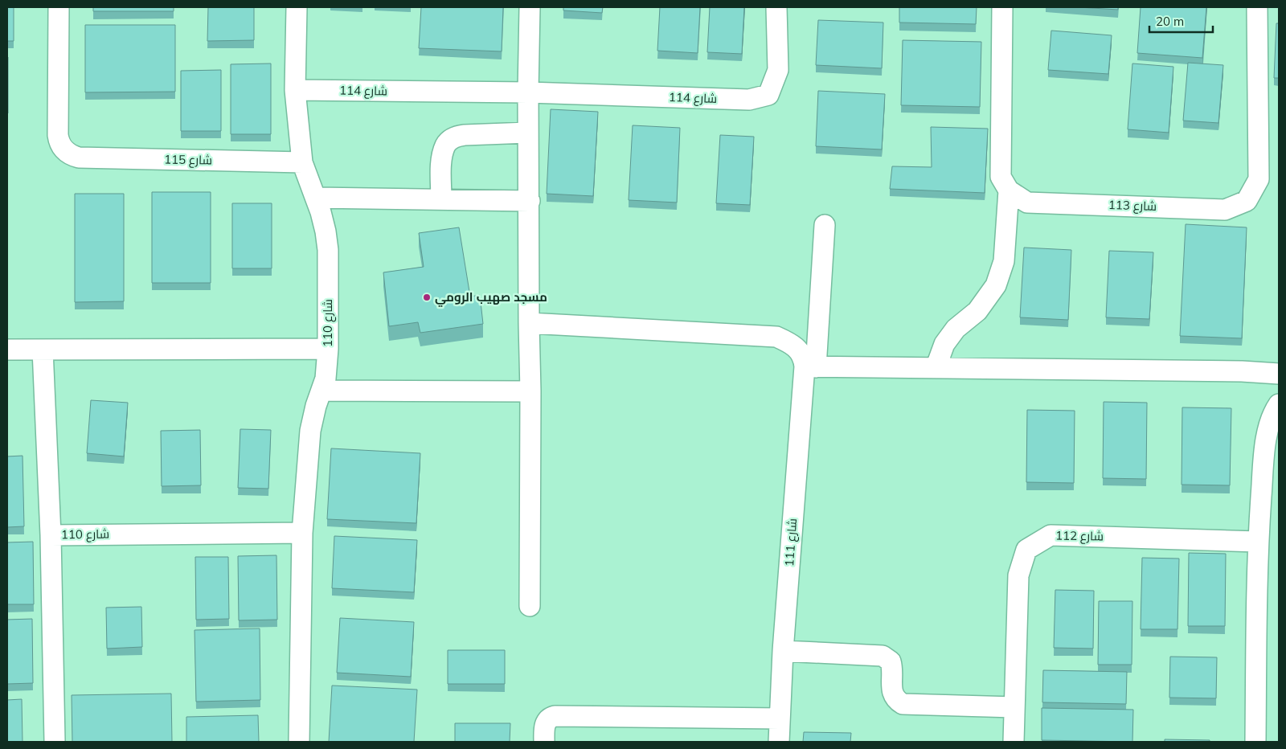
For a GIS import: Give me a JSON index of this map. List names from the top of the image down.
{
  "streets": {
    "street": [
      "شارع 114",
      "شارع 115",
      "شارع 113",
      "شارع 110",
      "شارع 112",
      "شارع 111"
    ]
  },
  "crossings": [
    ["شارع 115", "شارع 110"]
  ],
  "places": ["مسجد صهيب الرومي"],
  "scale_bar": "20 m"
}
